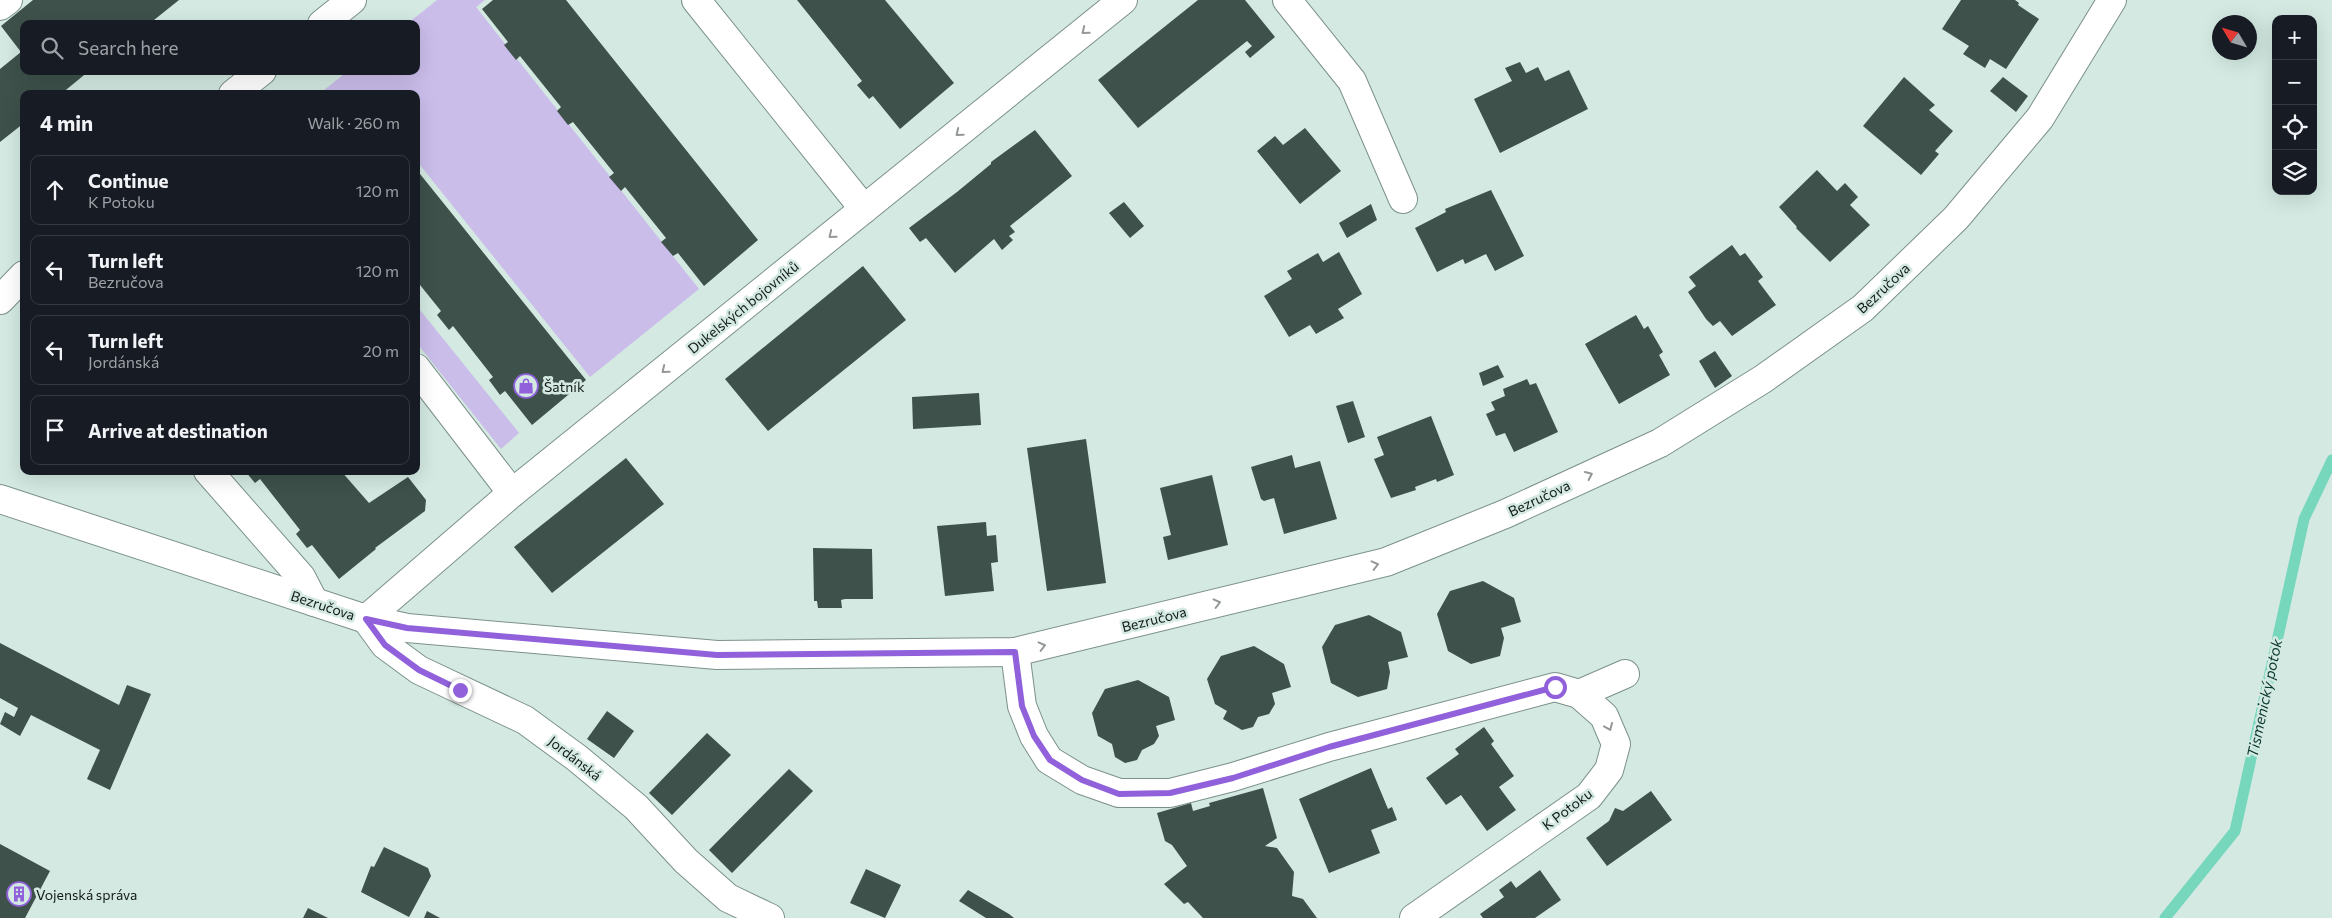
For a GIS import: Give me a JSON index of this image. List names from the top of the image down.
{
  "streets": {
    "street": [
      "Bezručova",
      "Dukelských bojovníků",
      "Jordánská",
      "K Potoku"
    ]
  },
  "crossings": [
    ["Bezručova", "Dukelských bojovníků"],
    ["Bezručova", "Jordánská"],
    ["Bezručova", "K Potoku"],
    ["Dukelských bojovníků", "Jordánská"]
  ],
  "one_way": ["Bezručova", "Dukelských bojovníků"],
  "water": ["Tismenický potok"],
  "places": {
    "shop": ["Šatník"],
    "building": ["Vojenská správa"]
  },
  "north": "top left",
  "page": {
    "map_buttons": ["+", "−"],
    "search": "Search here",
    "heading": ["4 min", "Walk · 260 m"],
    "list": [
      ["Continue", "K Potoku", "120 m"],
      ["Turn left", "Bezručova", "120 m"],
      ["Turn left", "Jordánská", "20 m"],
      "Arrive at destination"
    ]
  }
}
